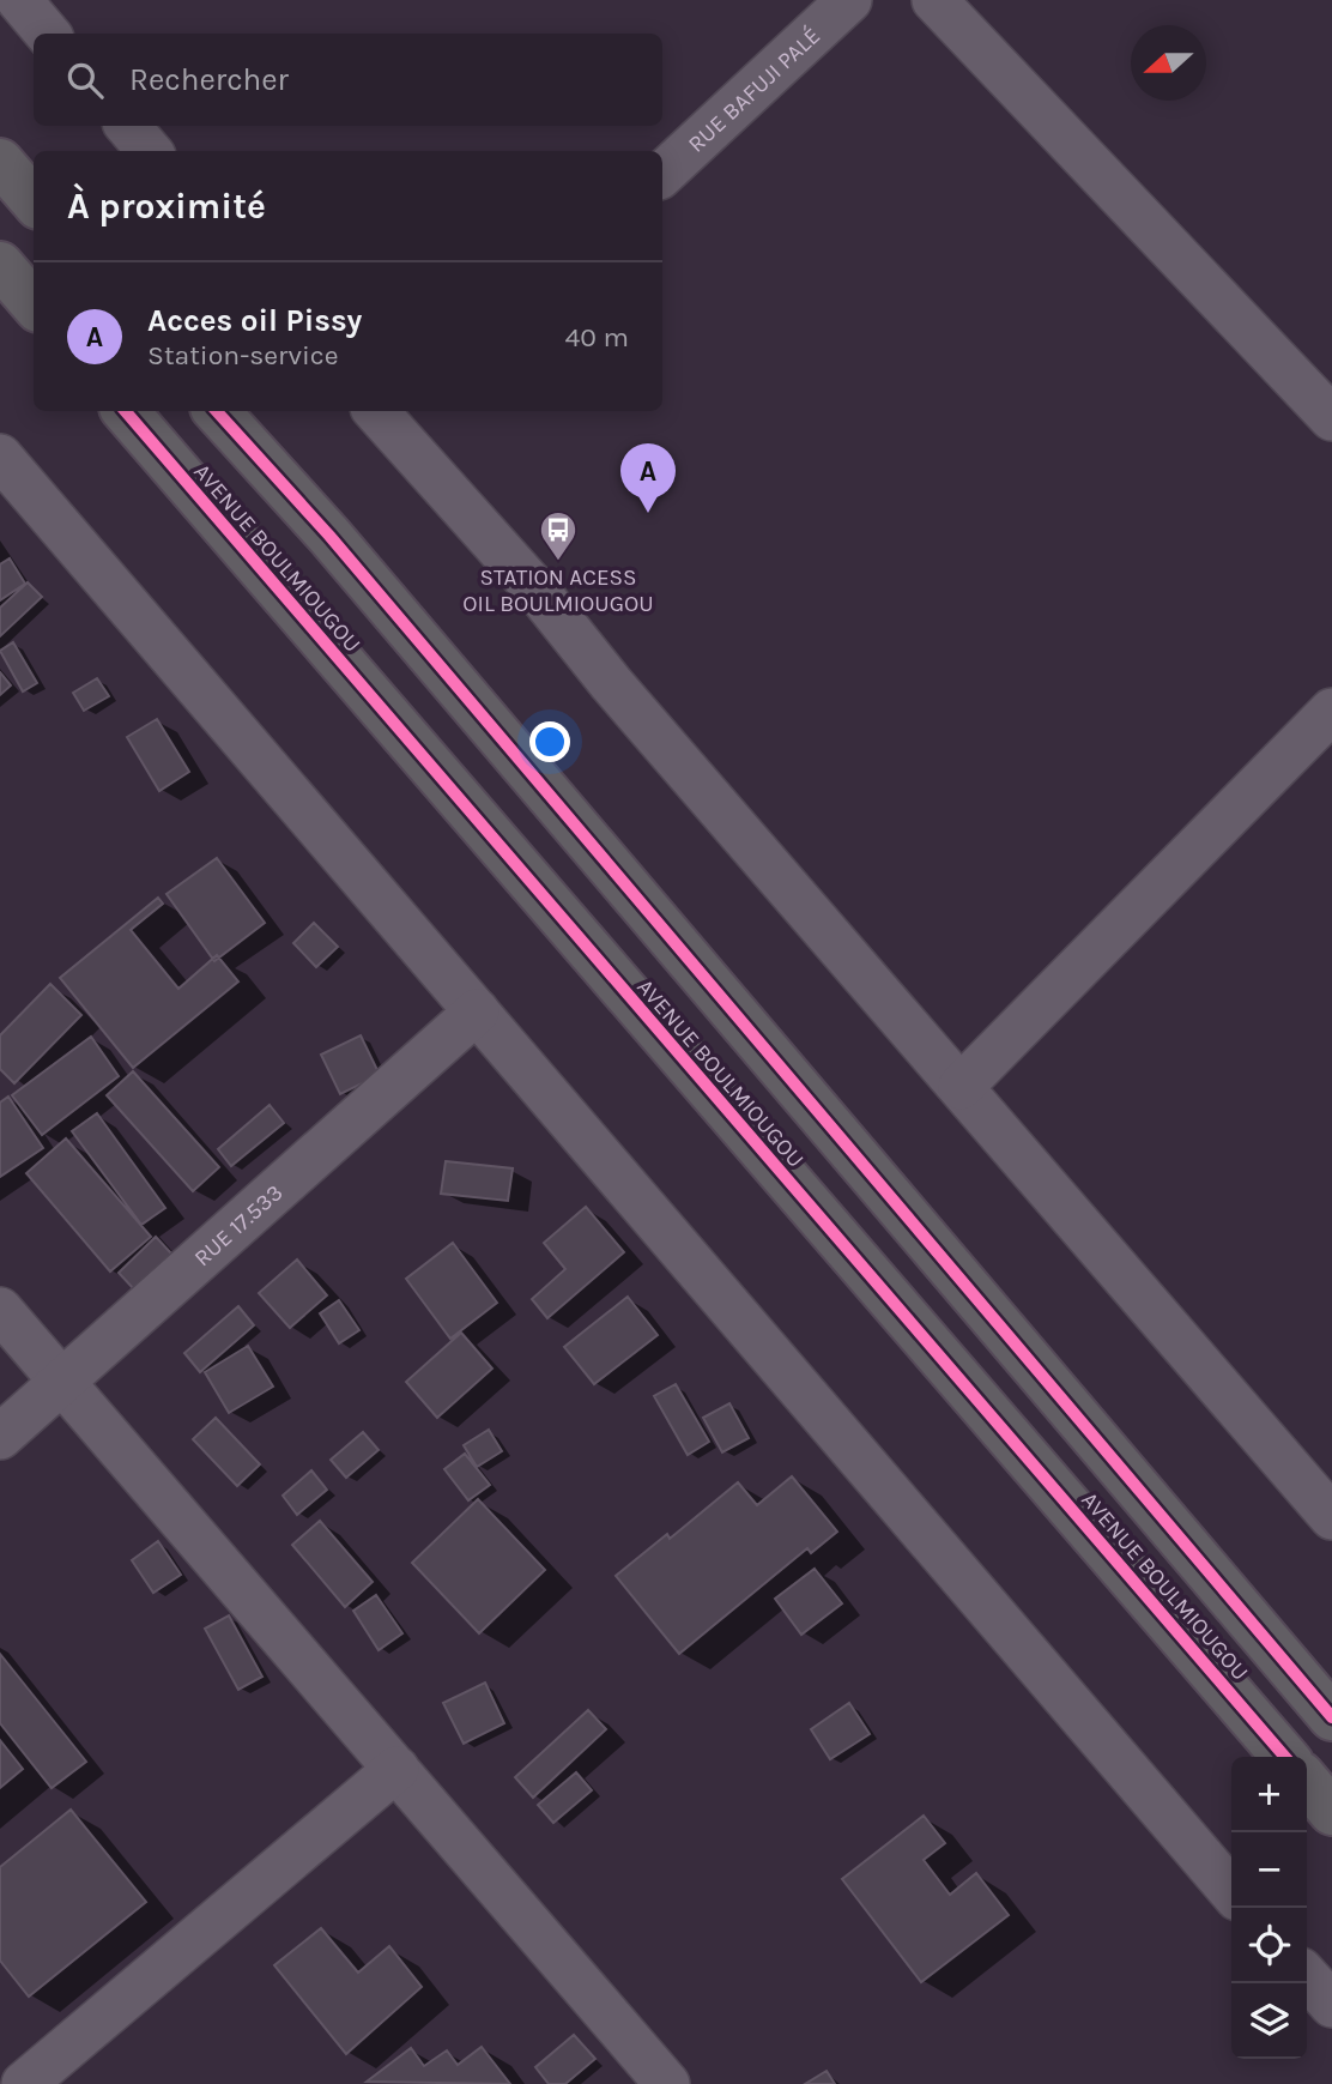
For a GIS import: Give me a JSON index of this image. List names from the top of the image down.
{
  "streets": {
    "highway": ["AVENUE BOULMIOUGOU"],
    "street": ["RUE BAFUJI PALÉ", "RUE 17.533"]
  },
  "places": {
    "bus stop": ["STATION ACESS OIL BOULMIOUGOU"]
  },
  "north": "left",
  "page": {
    "search": "Rechercher",
    "heading": "À proximité",
    "list": [
      {
        "mark": "A",
        "name": "Acces oil Pissy",
        "note": "Station-service",
        "value": "40 m"
      }
    ],
    "pins": "A",
    "map_buttons": ["+", "−"]
  }
}
